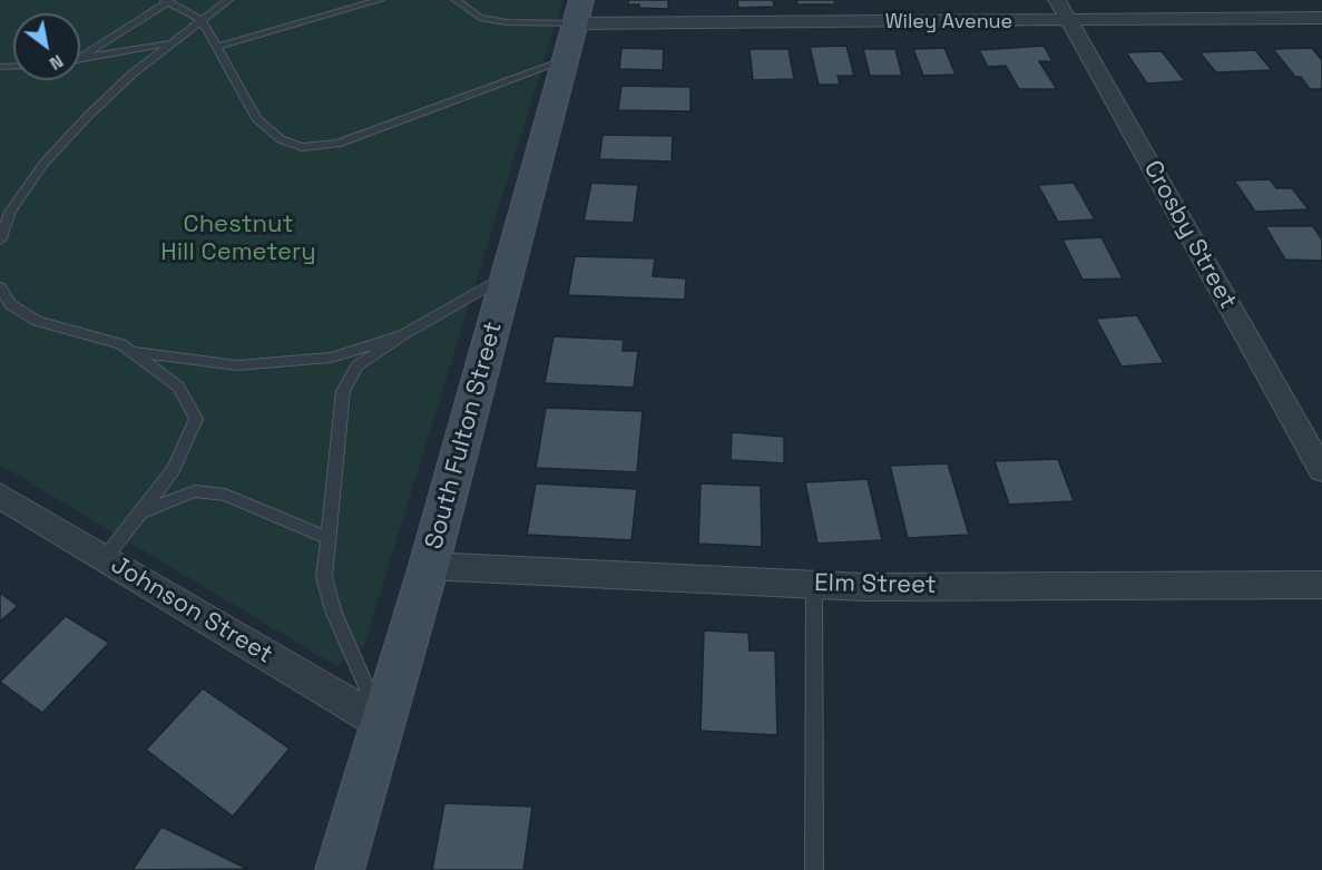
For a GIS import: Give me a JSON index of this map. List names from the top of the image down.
{
  "streets": {
    "street": [
      "Wiley Avenue",
      "Crosby Street",
      "South Fulton Street",
      "Elm Street",
      "Johnson Street"
    ]
  },
  "crossings": [
    ["Wiley Avenue", "Crosby Street"],
    ["Wiley Avenue", "South Fulton Street"],
    ["South Fulton Street", "Elm Street"],
    ["South Fulton Street", "Johnson Street"]
  ],
  "parks": ["Chestnut Hill Cemetery"],
  "north": "bottom right"
}
